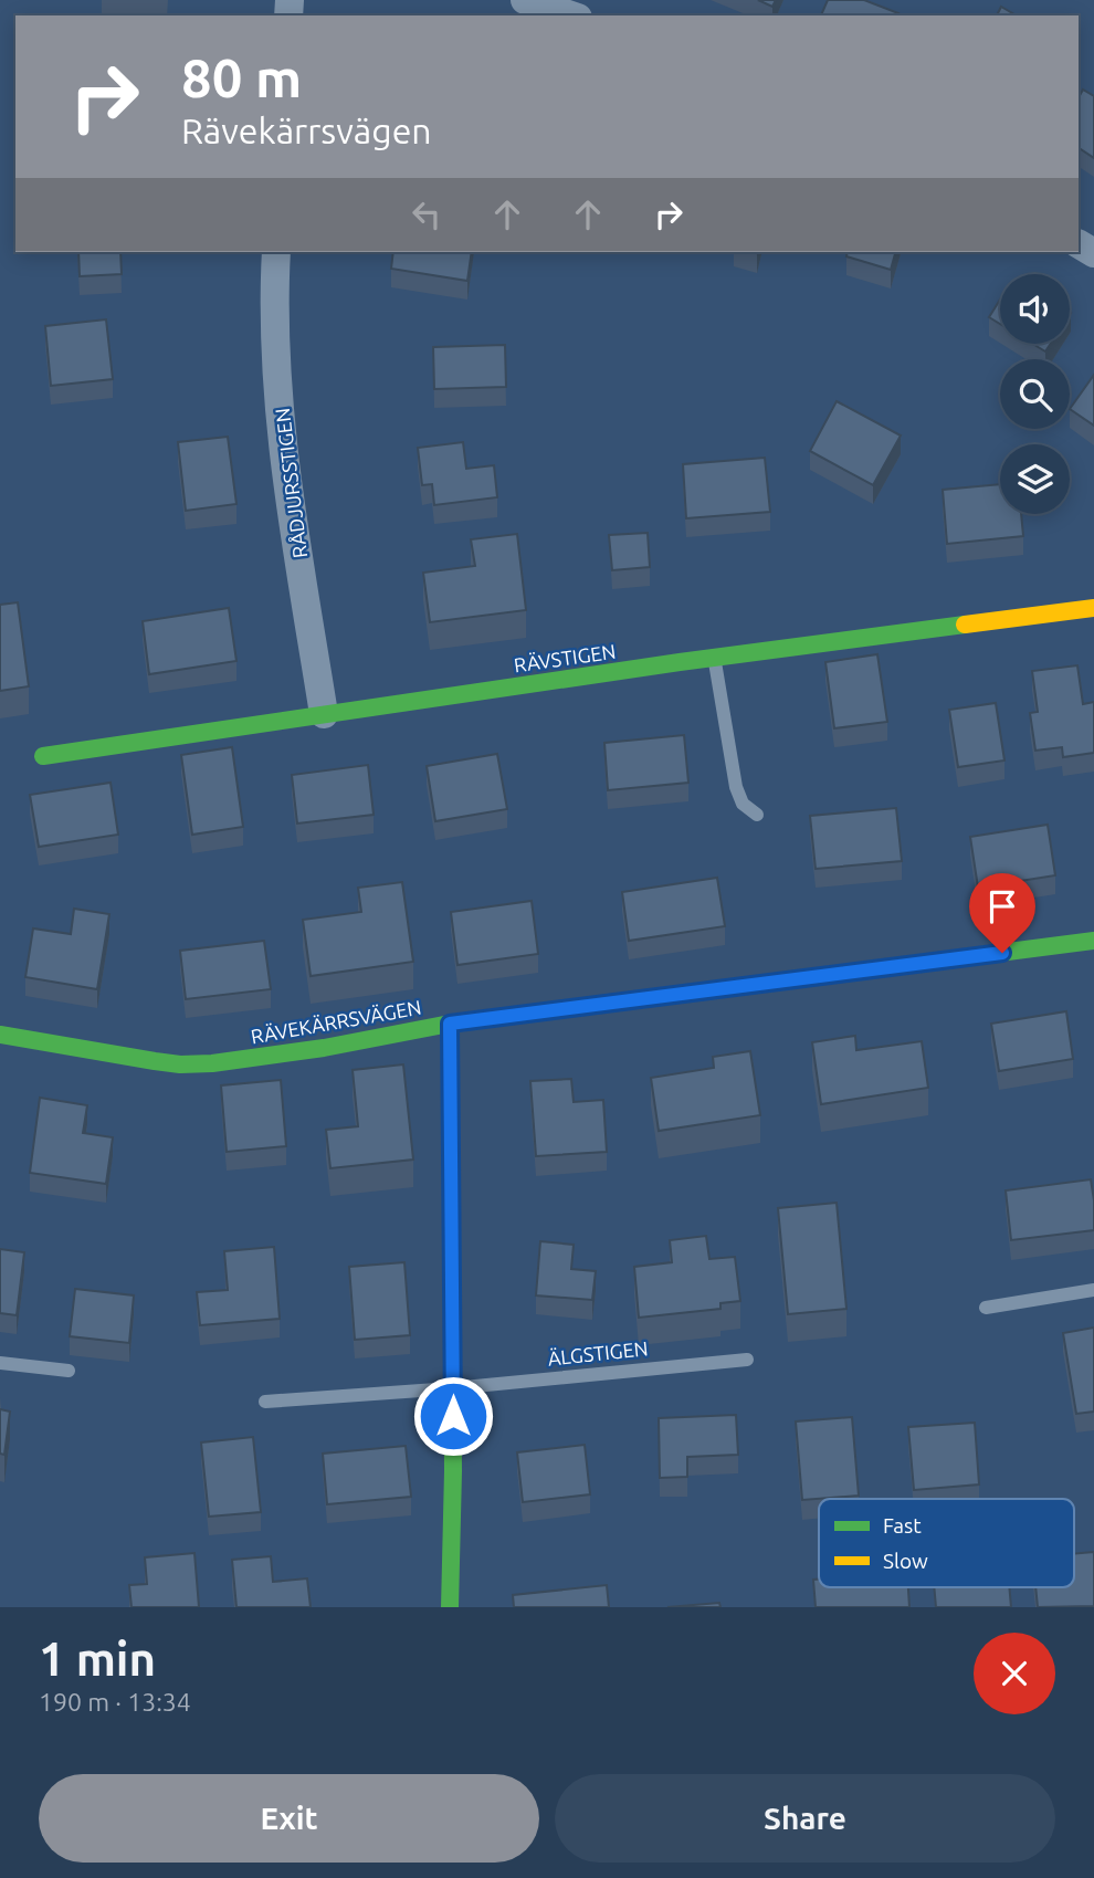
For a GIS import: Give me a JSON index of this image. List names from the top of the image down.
{
  "streets": {
    "street": ["RÅDJURSSTIGEN", "RÄVSTIGEN", "RÄVEKÄRRSVÄGEN"],
    "lane": ["ÄLGSTIGEN"]
  },
  "crossings": [
    ["RÅDJURSSTIGEN", "RÄVSTIGEN"]
  ],
  "legend": ["Fast", "Slow"],
  "page": {
    "turn": ["80 m", "Rävekärrsvägen"],
    "heading": ["1 min", "190 m · 13:34"],
    "buttons": ["Exit", "Share"]
  }
}
